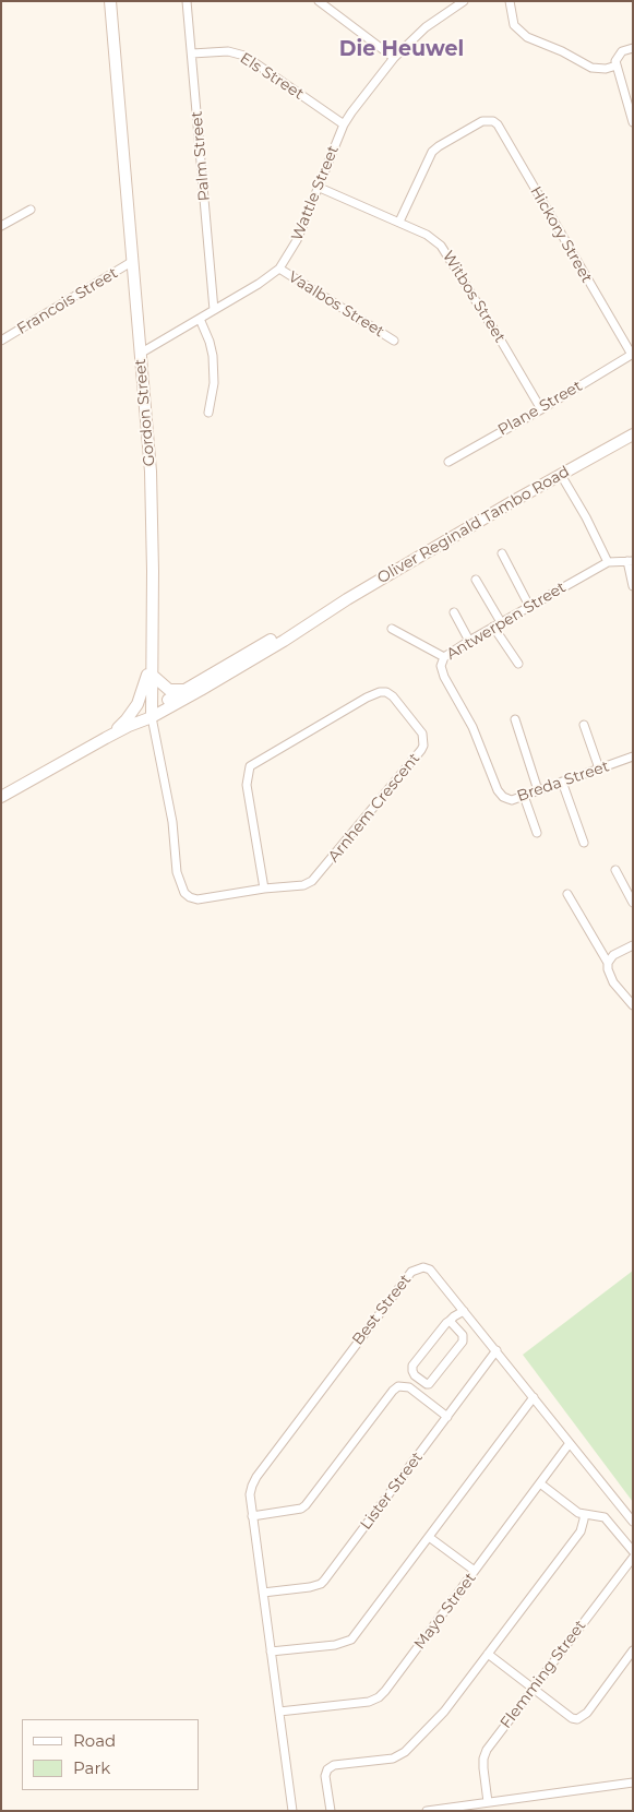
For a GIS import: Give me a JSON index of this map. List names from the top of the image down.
{
  "streets": {
    "main road": ["Gordon Street", "Oliver Reginald Tambo Road"],
    "street": [
      "Els Street",
      "Palm Street",
      "Wattle Street",
      "Hickory Street",
      "Witbos Street",
      "Francois Street",
      "Vaalbos Street",
      "Plane Street",
      "Antwerpen Street",
      "Breda Street",
      "Arnhem Crescent",
      "Best Street",
      "Lister Street",
      "Mayo Street",
      "Flemming Street"
    ]
  },
  "crossings": [
    ["Els Street", "Palm Street"],
    ["Els Street", "Wattle Street"],
    ["Palm Street", "Wattle Street"],
    ["Wattle Street", "Witbos Street"],
    ["Wattle Street", "Vaalbos Street"],
    ["Wattle Street", "Gordon Street"],
    ["Hickory Street", "Witbos Street"],
    ["Hickory Street", "Plane Street"],
    ["Witbos Street", "Plane Street"],
    ["Francois Street", "Gordon Street"],
    ["Gordon Street", "Oliver Reginald Tambo Road"],
    ["Gordon Street", "Arnhem Crescent"],
    ["Antwerpen Street", "Breda Street"],
    ["Best Street", "Lister Street"],
    ["Best Street", "Mayo Street"]
  ],
  "districts": ["Die Heuwel"],
  "legend": ["Road", "Park"]
}
